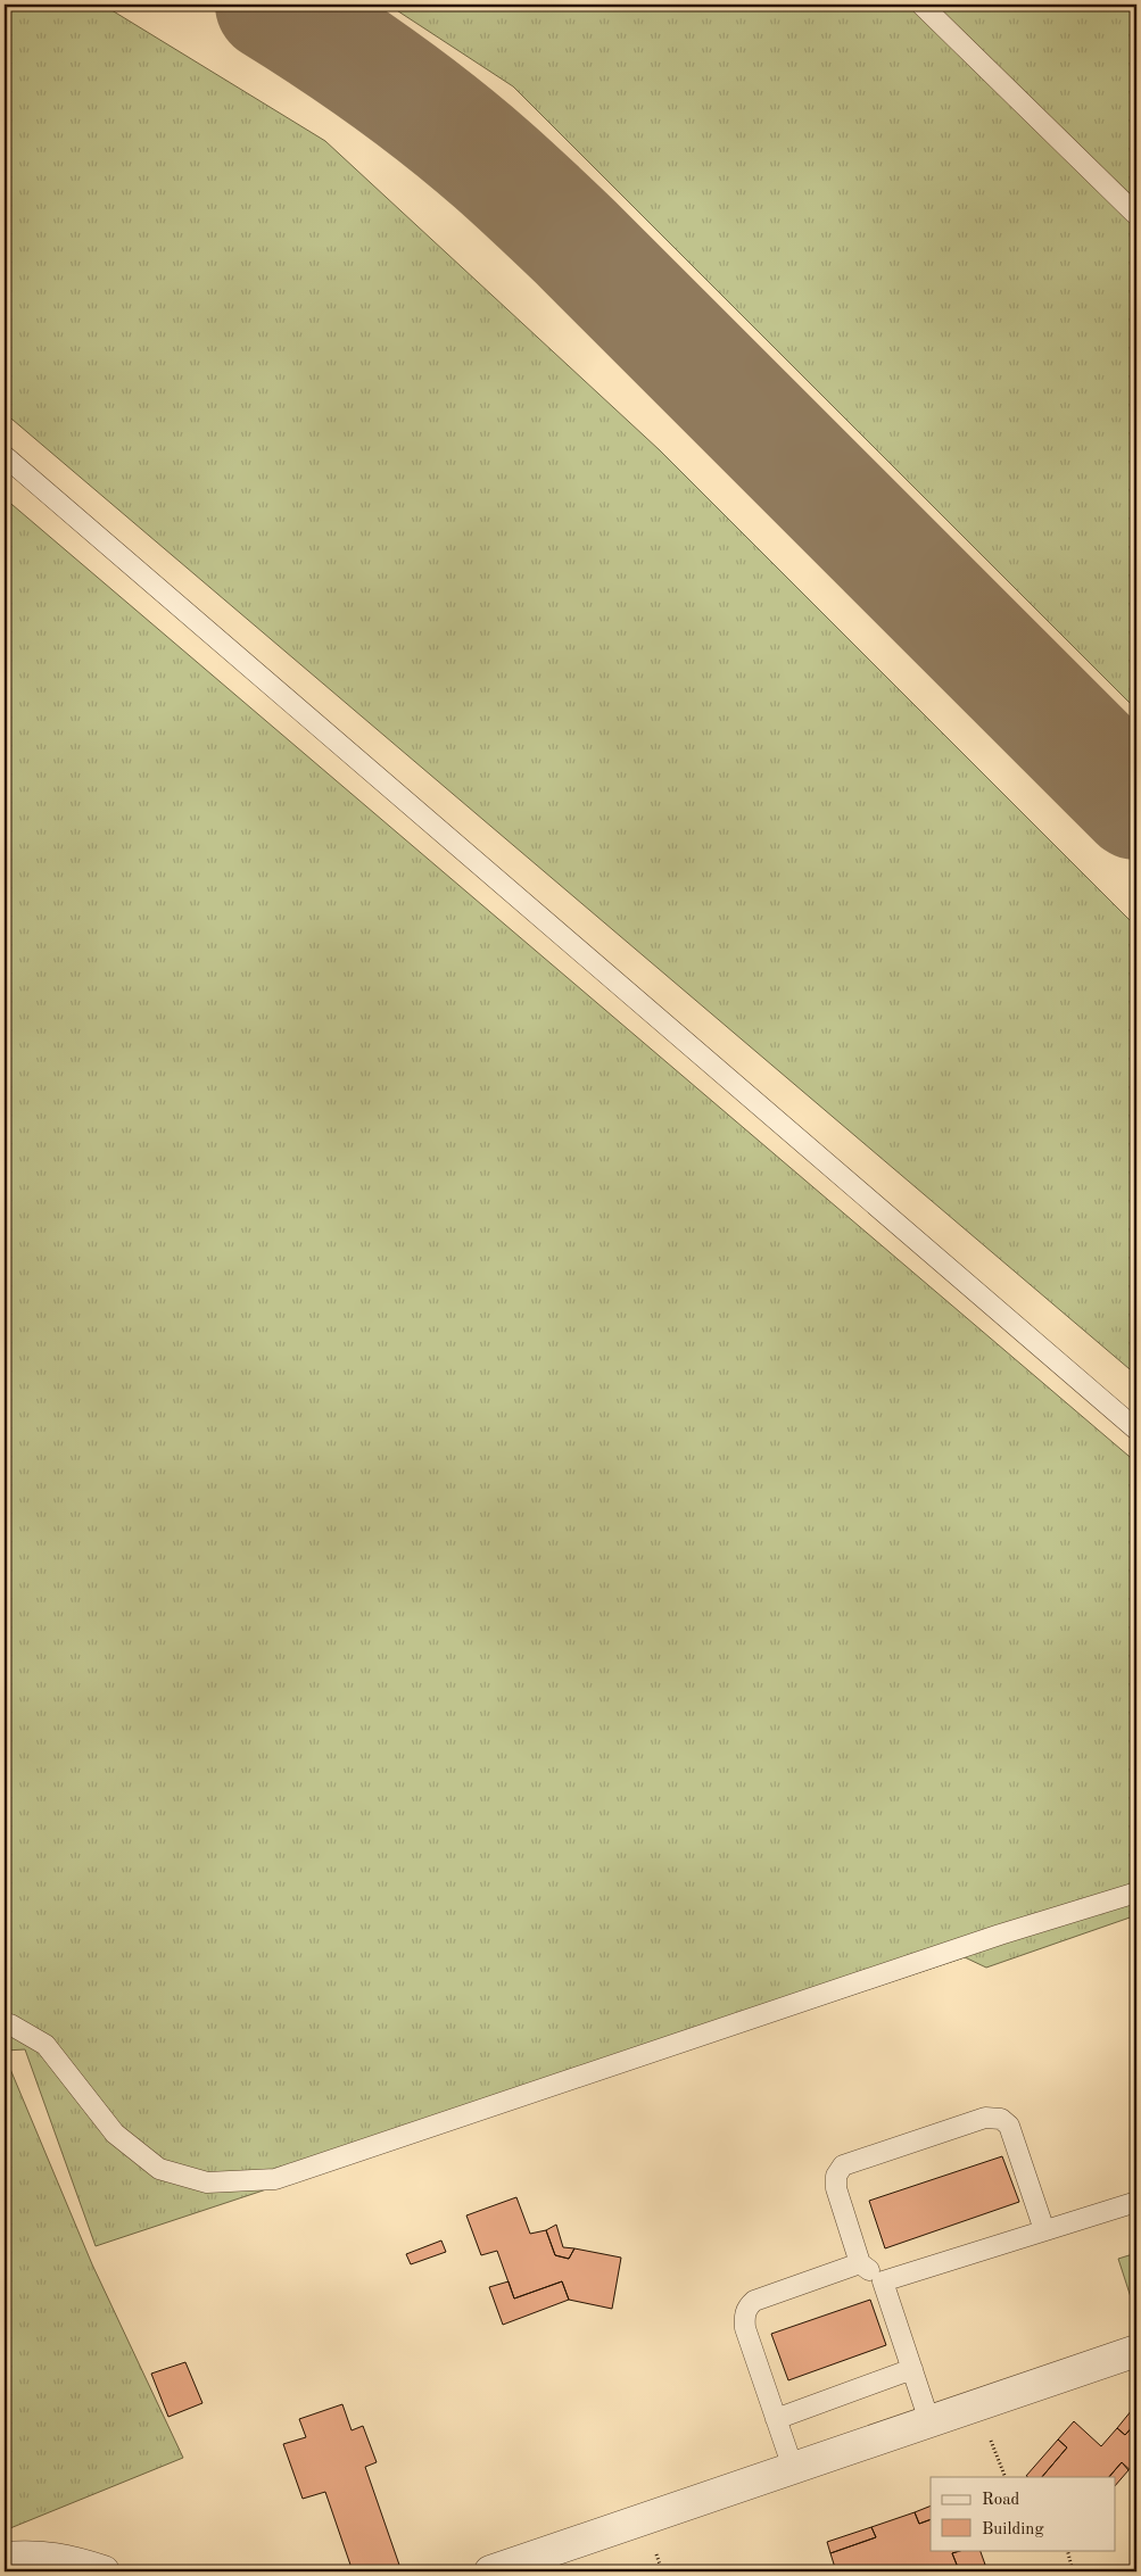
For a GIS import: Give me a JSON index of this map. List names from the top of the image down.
{
  "legend": ["Road", "Building"]
}
